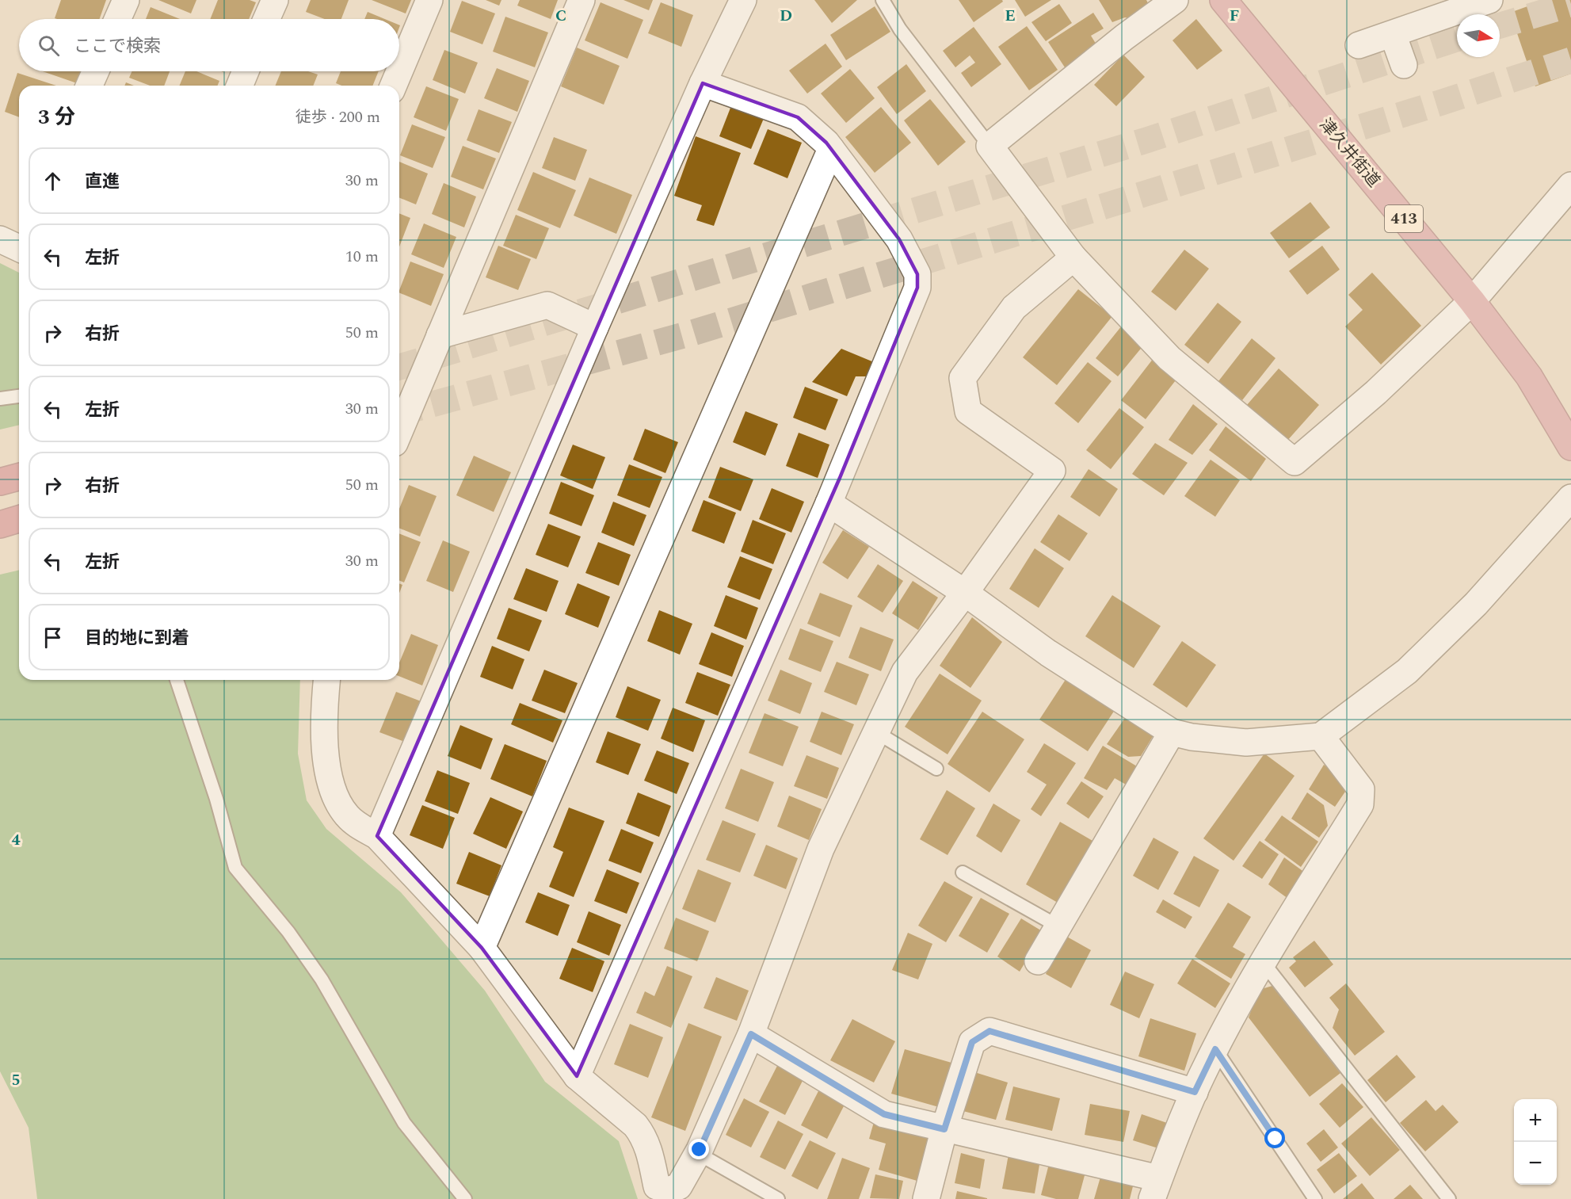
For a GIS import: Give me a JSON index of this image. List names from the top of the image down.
{
  "streets": {
    "highway": ["津久井街道", "413"]
  },
  "north": "right",
  "page": {
    "search": "ここで検索",
    "heading": ["3 分", "徒歩 · 200 m"],
    "list": [
      ["直進", "30 m"],
      ["左折", "10 m"],
      ["右折", "50 m"],
      ["左折", "30 m"],
      ["右折", "50 m"],
      ["左折", "30 m"],
      "目的地に到着"
    ],
    "map_buttons": ["+", "−"]
  },
  "grid": {
    "columns": [
      "C",
      "D",
      "E",
      "F"
    ],
    "rows": ["4", "5"]
  }
}
